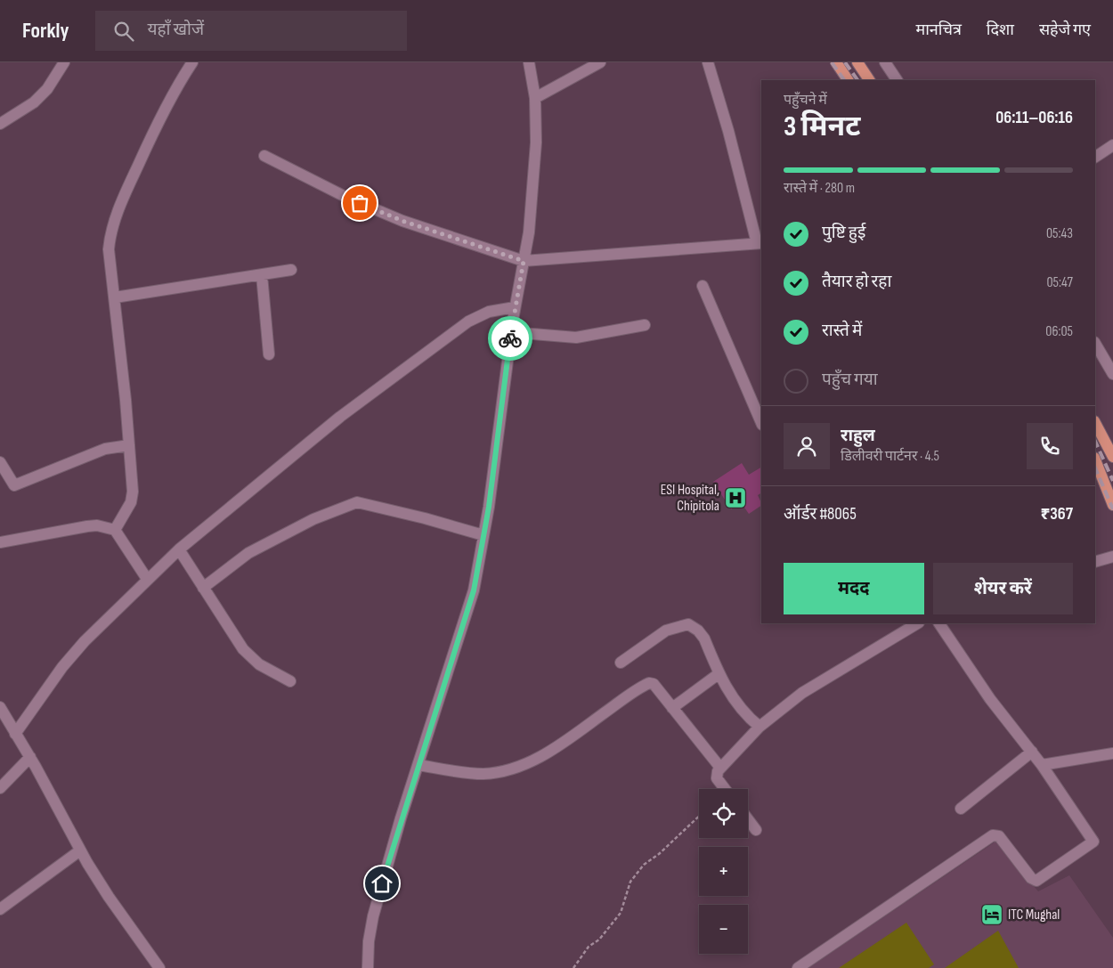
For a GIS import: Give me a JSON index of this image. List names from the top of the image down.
{
  "places": {
    "hospital": ["ESI Hospital, Chipitola"],
    "hotel": ["ITC Mughal"]
  },
  "page": {
    "header": "Forkly",
    "search": "यहाँ खोजें",
    "nav": ["मानचित्र", "दिशा", "सहेजे गए"],
    "heading": ["3 मिनट", "पहुँचने में", "06:11–06:16"],
    "panel": [
      "राहुल",
      "डिलीवरी पार्टनर · 4.5",
      "ऑर्डर #8065",
      "₹367"
    ],
    "bar": "रास्ते में · 280 m",
    "list": [
      ["पुष्टि हुई", "05:43"],
      ["तैयार हो रहा", "05:47"],
      ["रास्ते में", "06:05"],
      "पहुँच गया"
    ],
    "buttons": ["मदद", "शेयर करें"],
    "map_buttons": ["+", "−"]
  }
}
